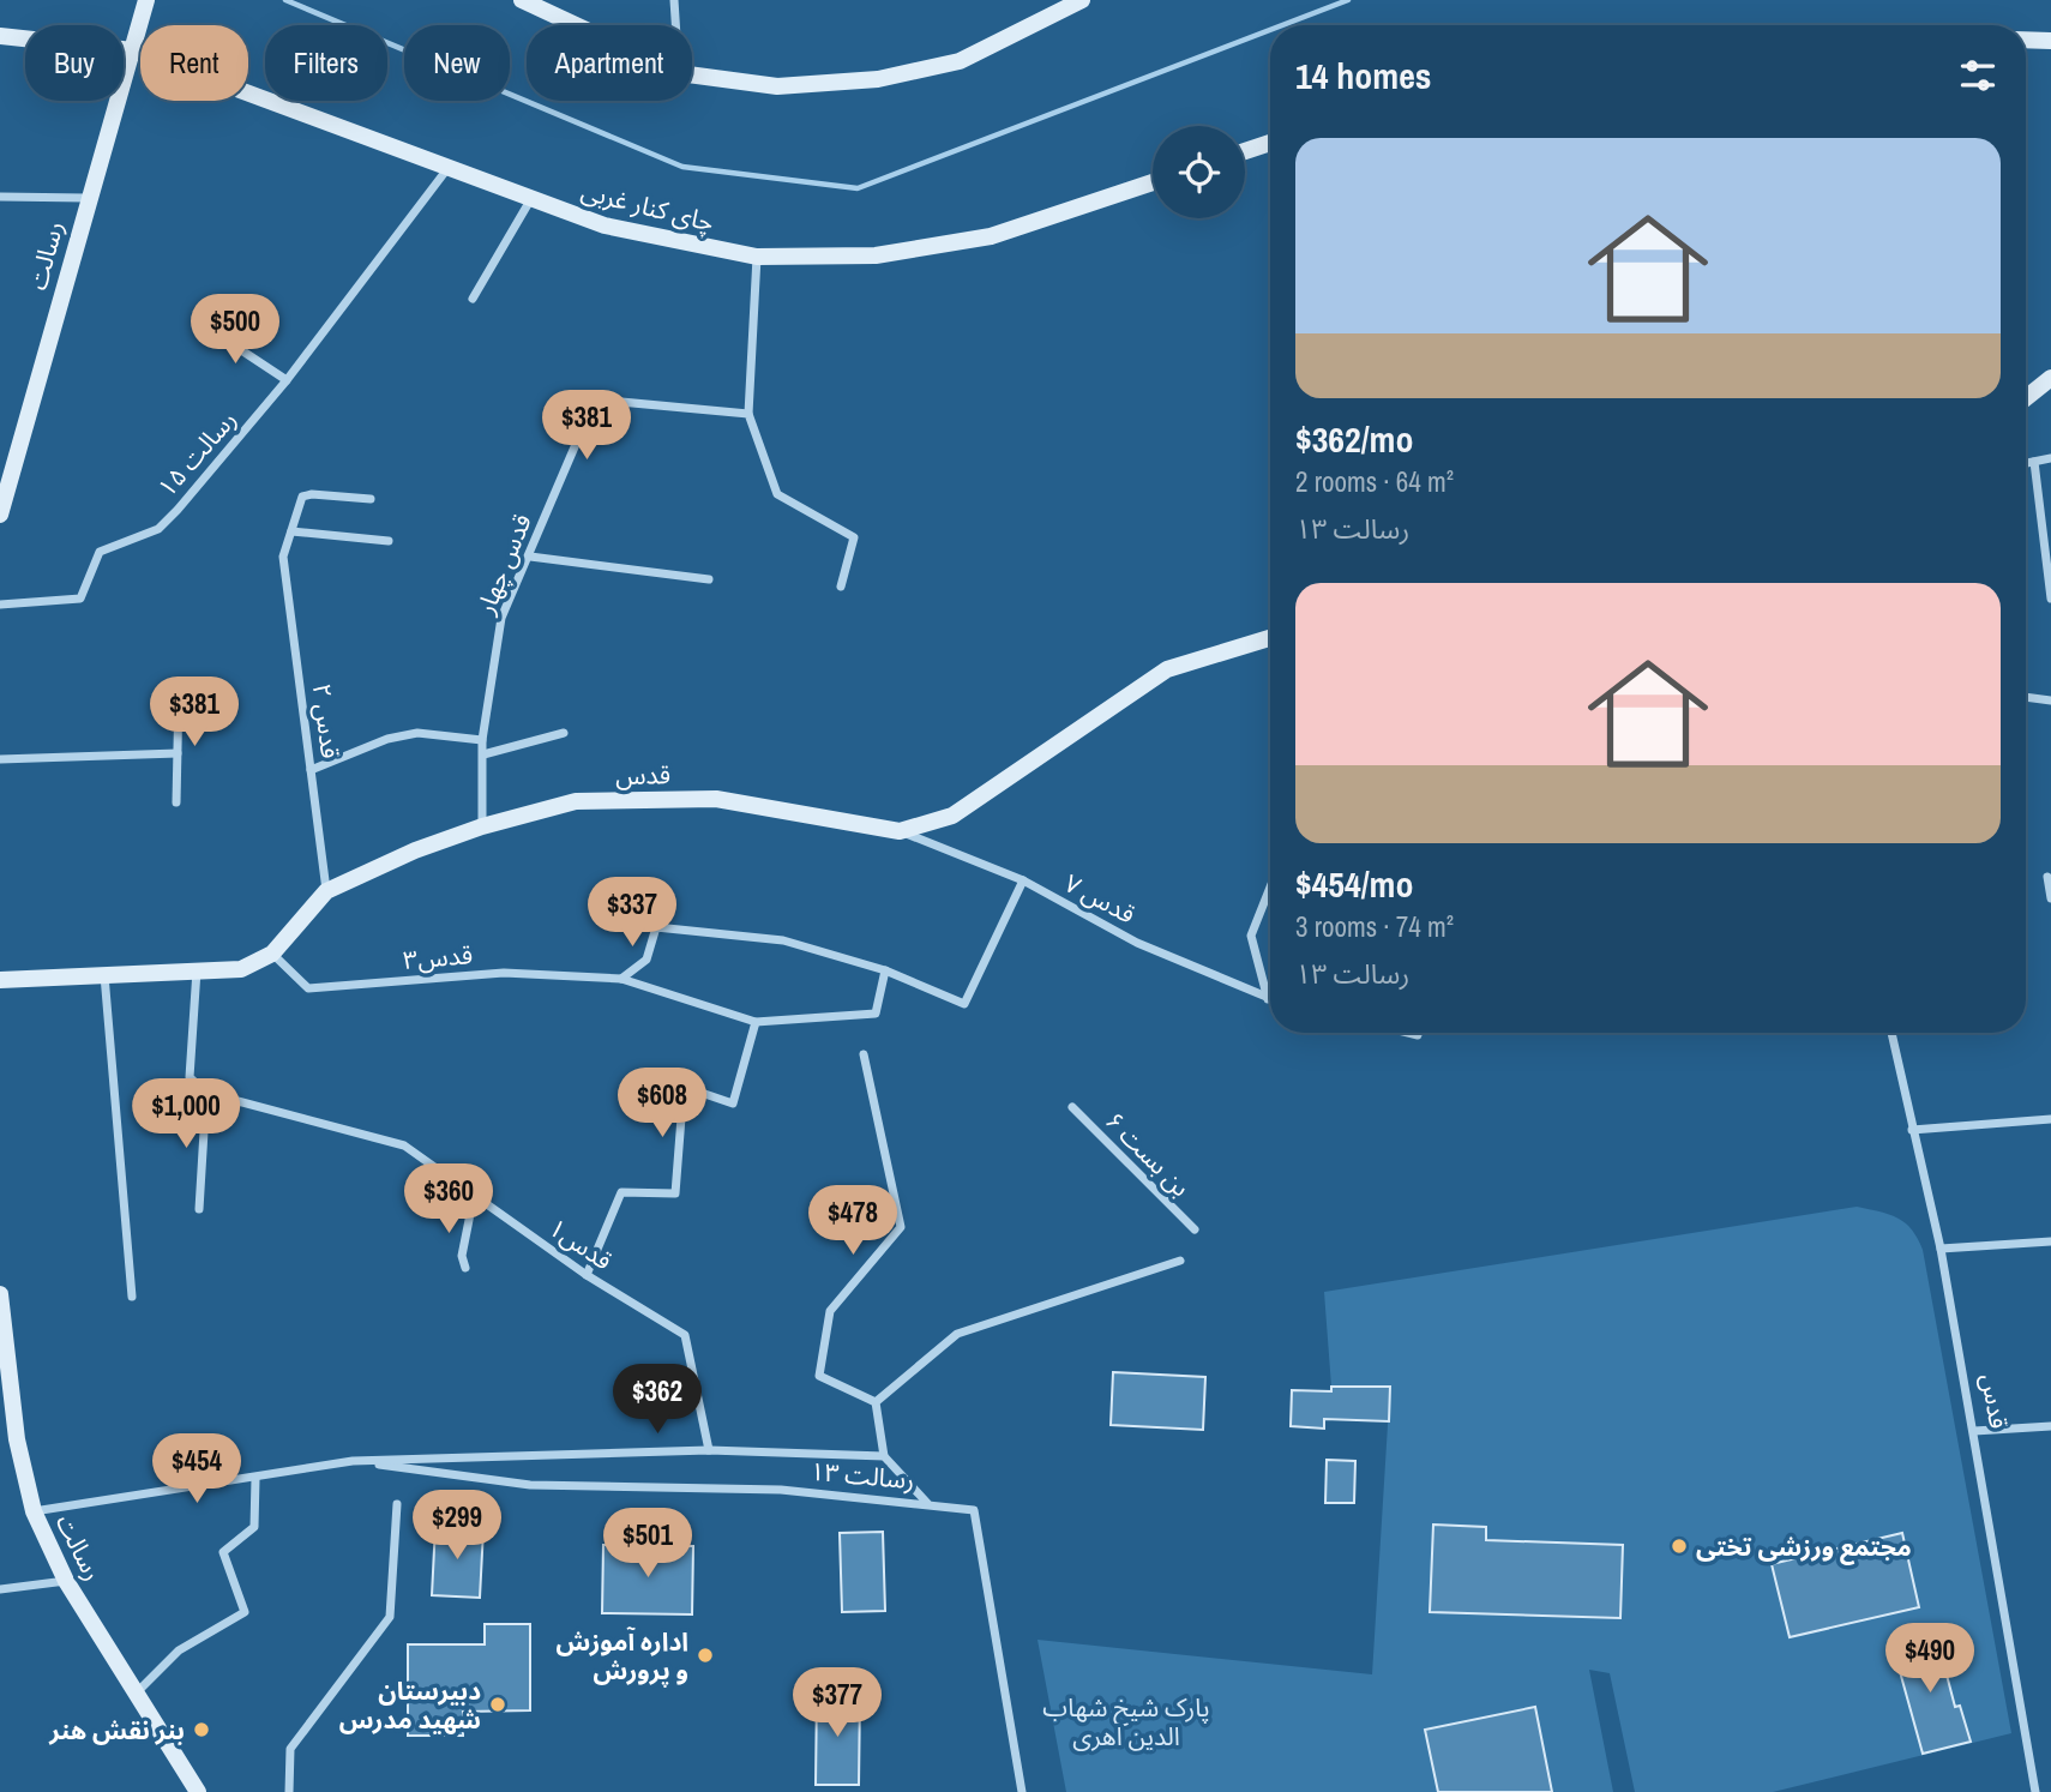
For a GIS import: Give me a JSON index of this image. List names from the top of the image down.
{
  "streets": {
    "street": [
      "چای کنار غربی",
      "رسالت",
      "رسالت ۱۵",
      "قدس چهار",
      "قدس ۲",
      "قدس",
      "قدس ۷",
      "قدس۳",
      "بن بست ۶",
      "قدس۱",
      "رسالت ۱۳"
    ]
  },
  "crossings": [
    ["چای کنار غربی", "رسالت"],
    ["چای کنار غربی", "رسالت ۱۵"],
    ["رسالت", "رسالت ۱۳"],
    ["قدس چهار", "قدس"],
    ["قدس ۲", "قدس"],
    ["قدس", "قدس ۷"],
    ["قدس", "قدس۳"],
    ["قدس۱", "رسالت ۱۳"]
  ],
  "parks": ["پارک شیخ شهاب الدین اهری"],
  "places": [
    "مجتمع ورزشی تختی",
    "اداره آموزش و پرورش",
    "دبیرستان شهید مدرس",
    "بنر نقش هنر"
  ],
  "page": {
    "chip": [
      "Buy",
      "Rent",
      "Filters",
      "New",
      "Apartment"
    ],
    "heading": "14 homes",
    "list": [
      {
        "name": "$362/mo",
        "note": "2 rooms · 64 m² · رسالت ۱۳"
      },
      {
        "name": "$454/mo",
        "note": "3 rooms · 74 m² · رسالت ۱۳"
      }
    ],
    "price": [
      "$500",
      "$381",
      "$381",
      "$337",
      "$608",
      "$1,000",
      "$360",
      "$478",
      "$362",
      "$454",
      "$299",
      "$501",
      "$490",
      "$377"
    ]
  }
}
